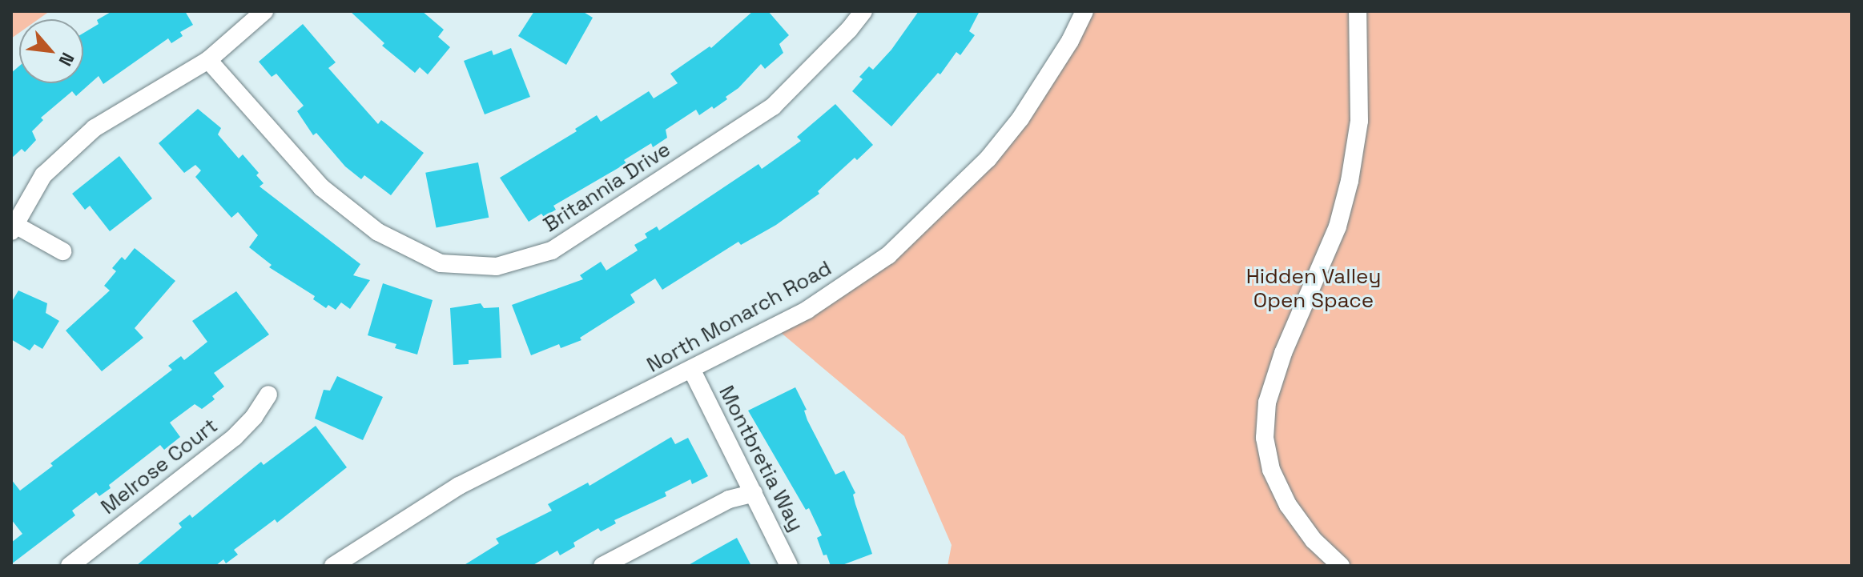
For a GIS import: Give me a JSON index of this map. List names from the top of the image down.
{
  "streets": {
    "street": [
      "Britannia Drive",
      "North Monarch Road",
      "Montbretia Way",
      "Melrose Court"
    ]
  },
  "crossings": [
    ["North Monarch Road", "Montbretia Way"]
  ],
  "parks": ["Hidden Valley Open Space"],
  "north": "bottom right"
}
